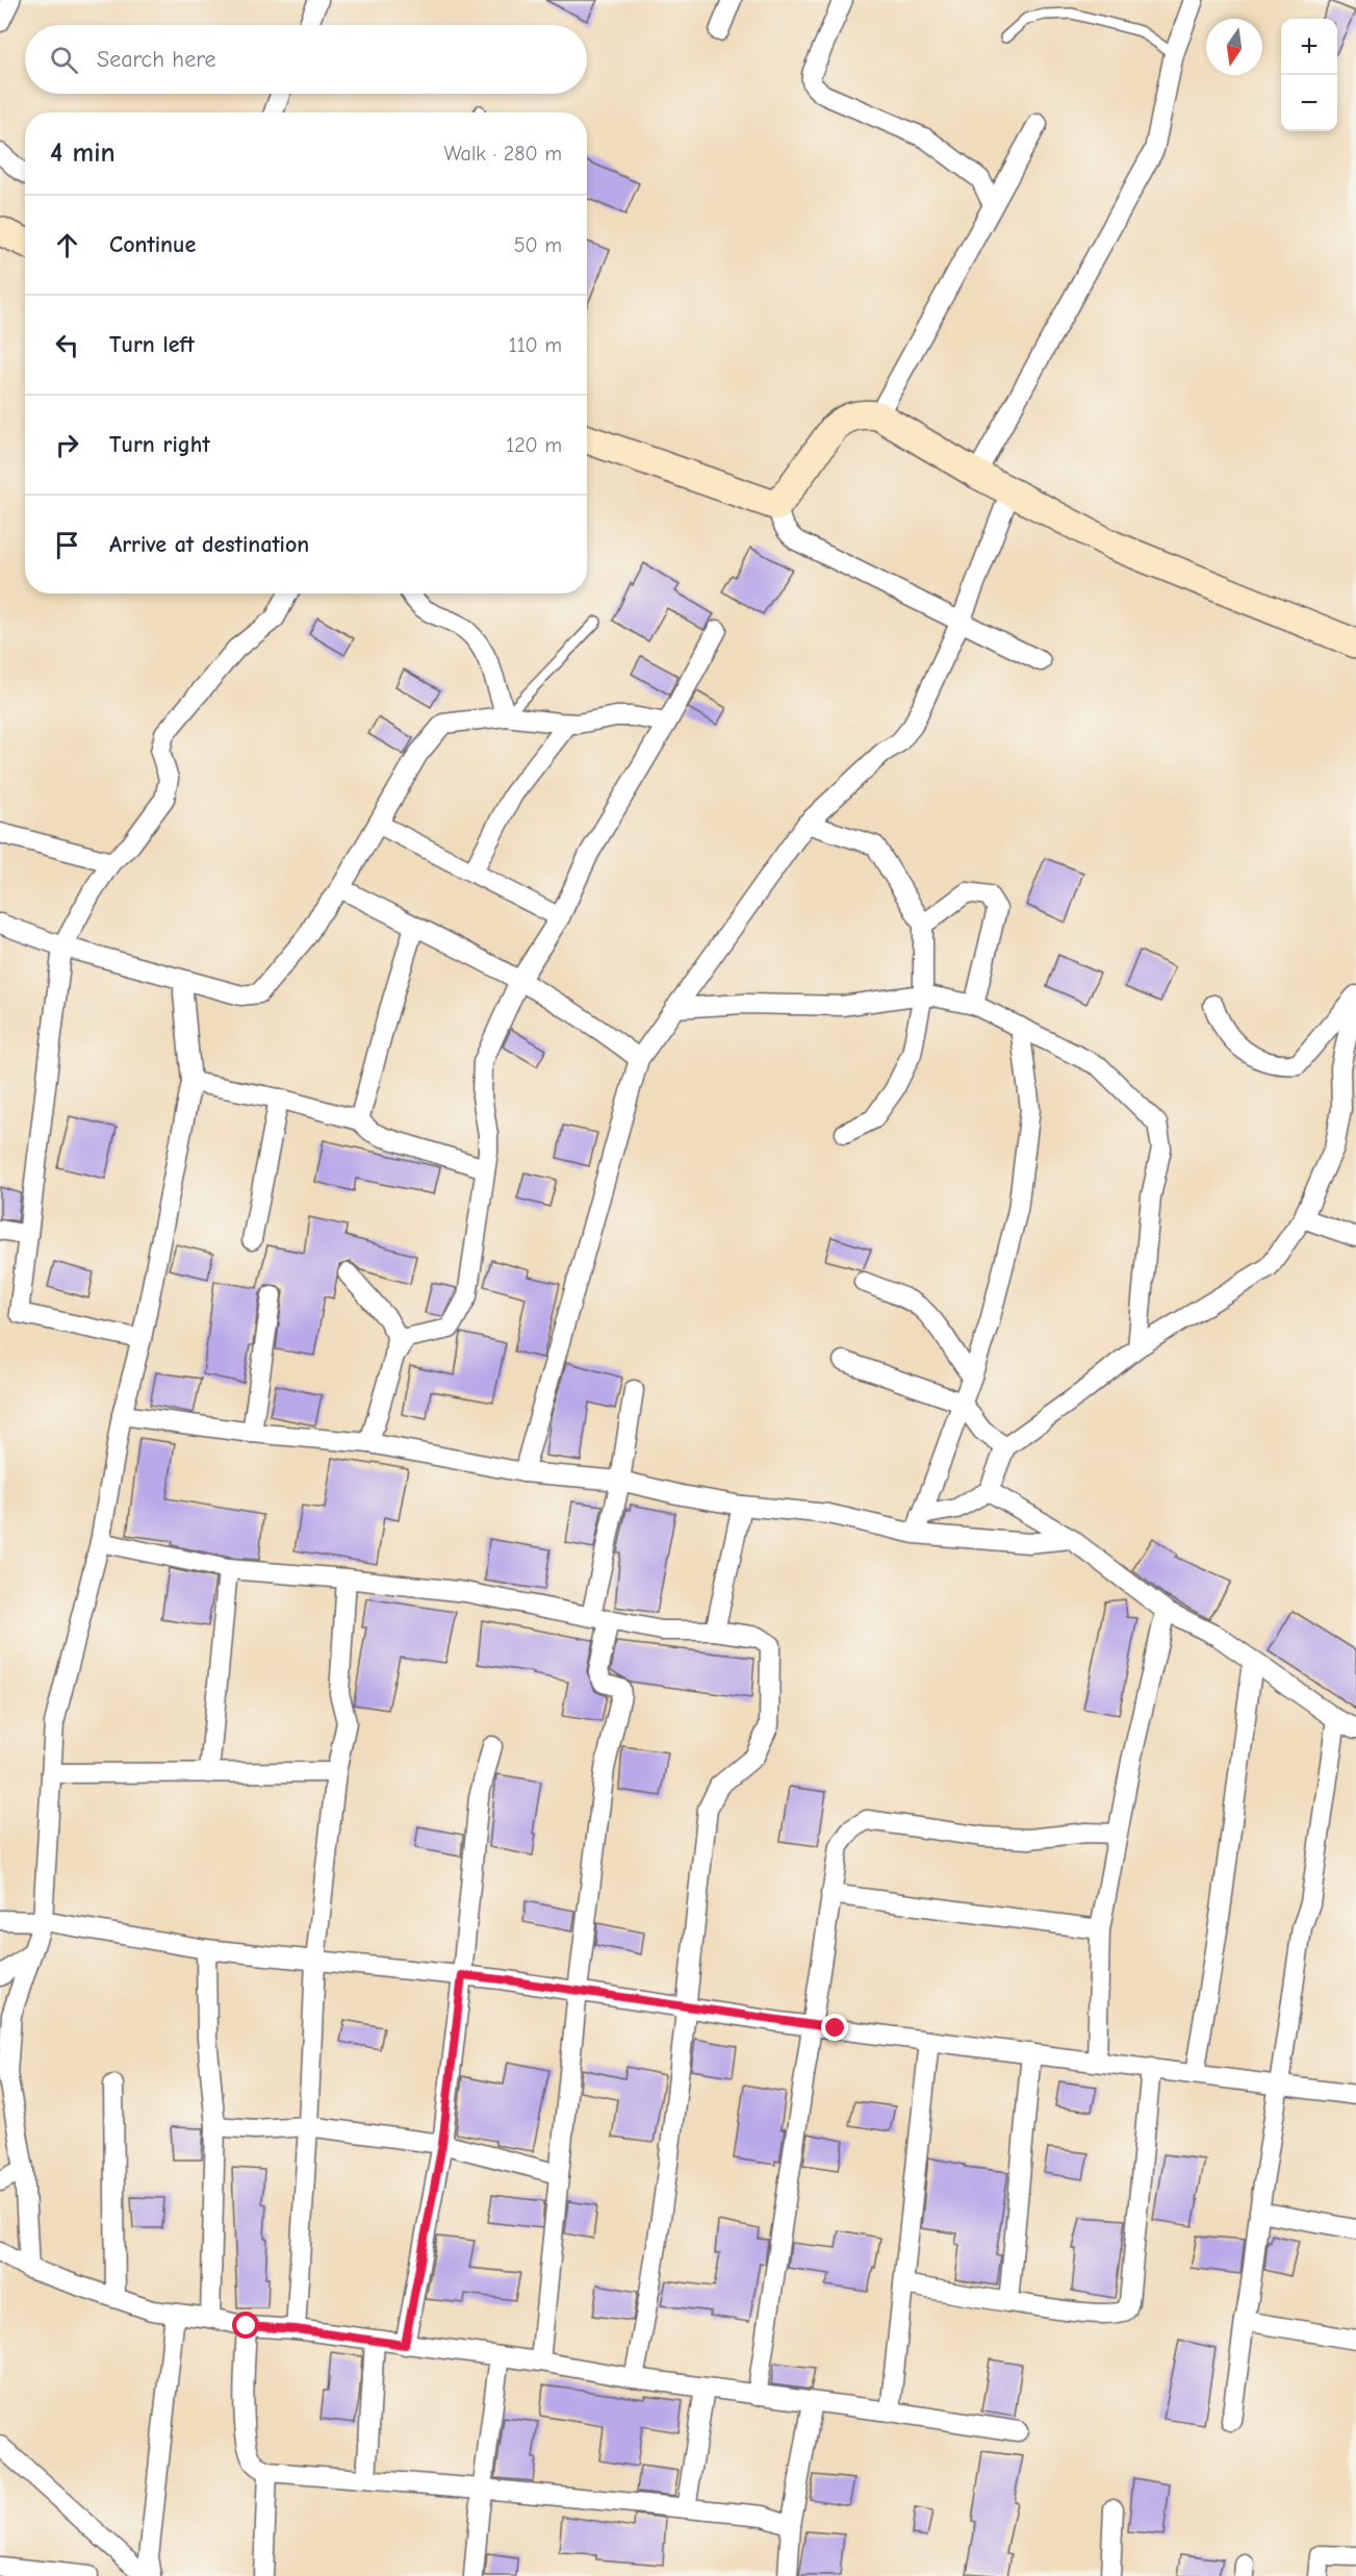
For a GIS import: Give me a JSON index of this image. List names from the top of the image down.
{
  "north": "bottom",
  "page": {
    "map_buttons": ["+", "−"],
    "search": "Search here",
    "heading": ["4 min", "Walk · 280 m"],
    "list": [
      ["Continue", "50 m"],
      ["Turn left", "110 m"],
      ["Turn right", "120 m"],
      "Arrive at destination"
    ]
  }
}
